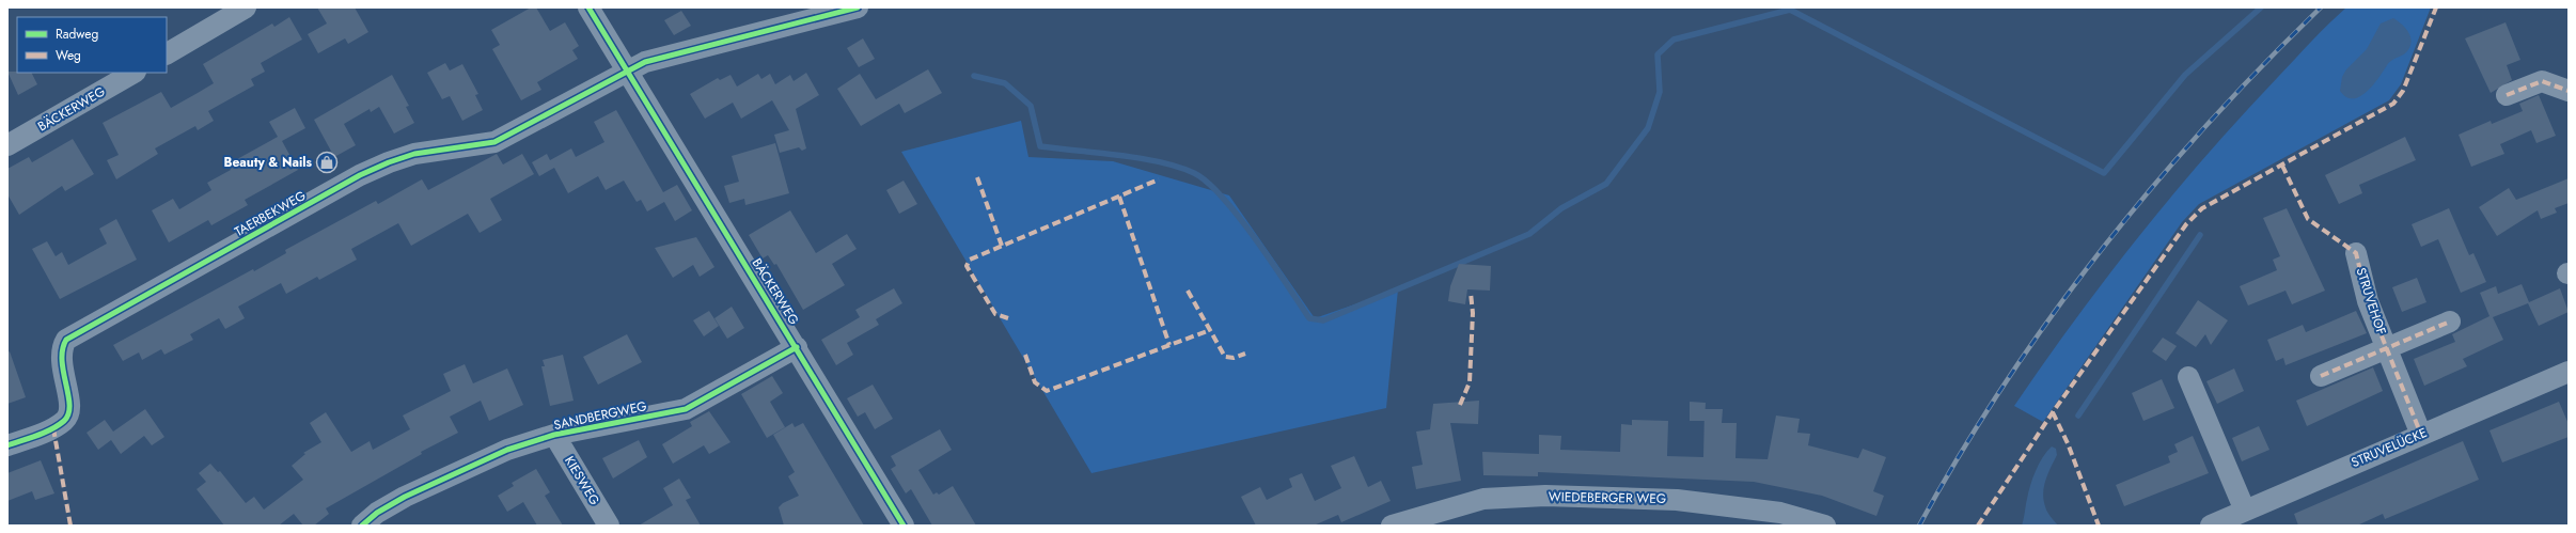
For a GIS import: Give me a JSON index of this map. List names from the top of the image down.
{
  "streets": {
    "street": [
      "BÄCKERWEG",
      "TAERBEKWEG",
      "STRUVEHOF",
      "SANDBERGWEG",
      "STRUVELÜCKE",
      "KIESWEG",
      "WIEDEBERGER WEG"
    ]
  },
  "crossings": [
    ["BÄCKERWEG", "TAERBEKWEG"],
    ["BÄCKERWEG", "SANDBERGWEG"],
    ["STRUVEHOF", "STRUVELÜCKE"],
    ["SANDBERGWEG", "KIESWEG"]
  ],
  "places": {
    "shop": ["Beauty & Nails"]
  },
  "legend": ["Radweg", "Weg"]
}
